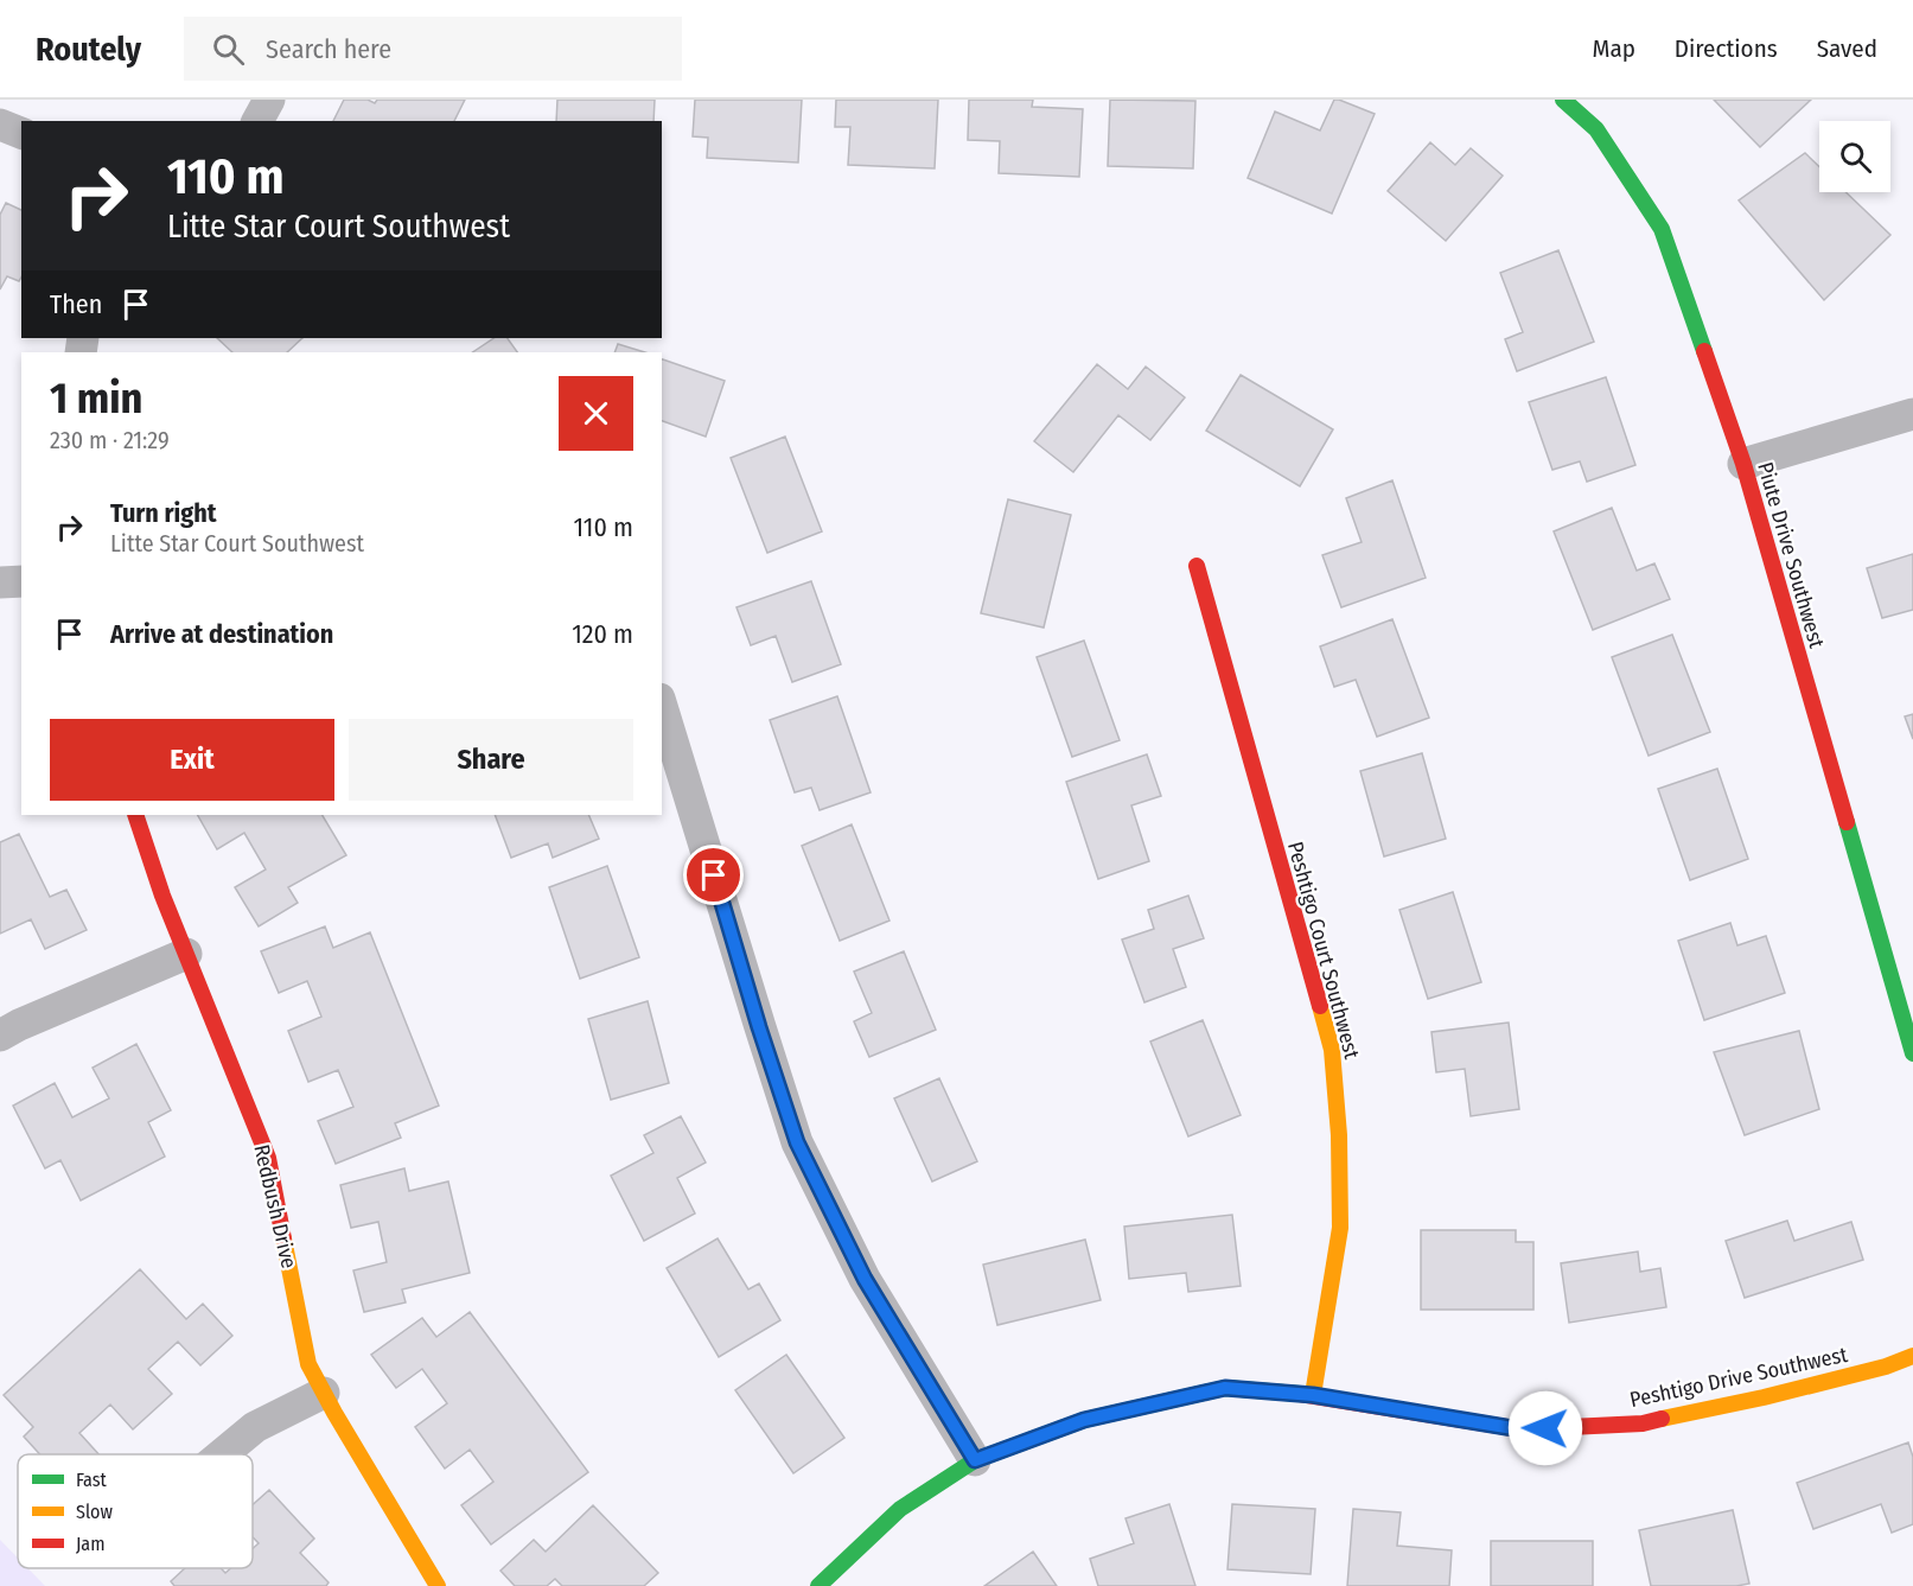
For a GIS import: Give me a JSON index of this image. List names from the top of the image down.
{
  "streets": {
    "street": [
      "Piute Drive Southwest",
      "Peshtigo Court Southwest",
      "Redbush Drive",
      "Peshtigo Drive Southwest"
    ]
  },
  "crossings": [
    ["Peshtigo Court Southwest", "Peshtigo Drive Southwest"]
  ],
  "legend": ["Fast", "Slow", "Jam"],
  "page": {
    "header": "Routely",
    "search": "Search here",
    "nav": ["Map", "Directions", "Saved"],
    "turn": ["110 m", "Litte Star Court Southwest"],
    "then": "Then",
    "heading": ["1 min", "230 m · 21:29"],
    "list": [
      {
        "name": "Turn right",
        "note": "Litte Star Court Southwest",
        "value": "110 m"
      },
      {
        "name": "Arrive at destination",
        "value": "120 m"
      }
    ],
    "buttons": ["Exit", "Share"]
  }
}
